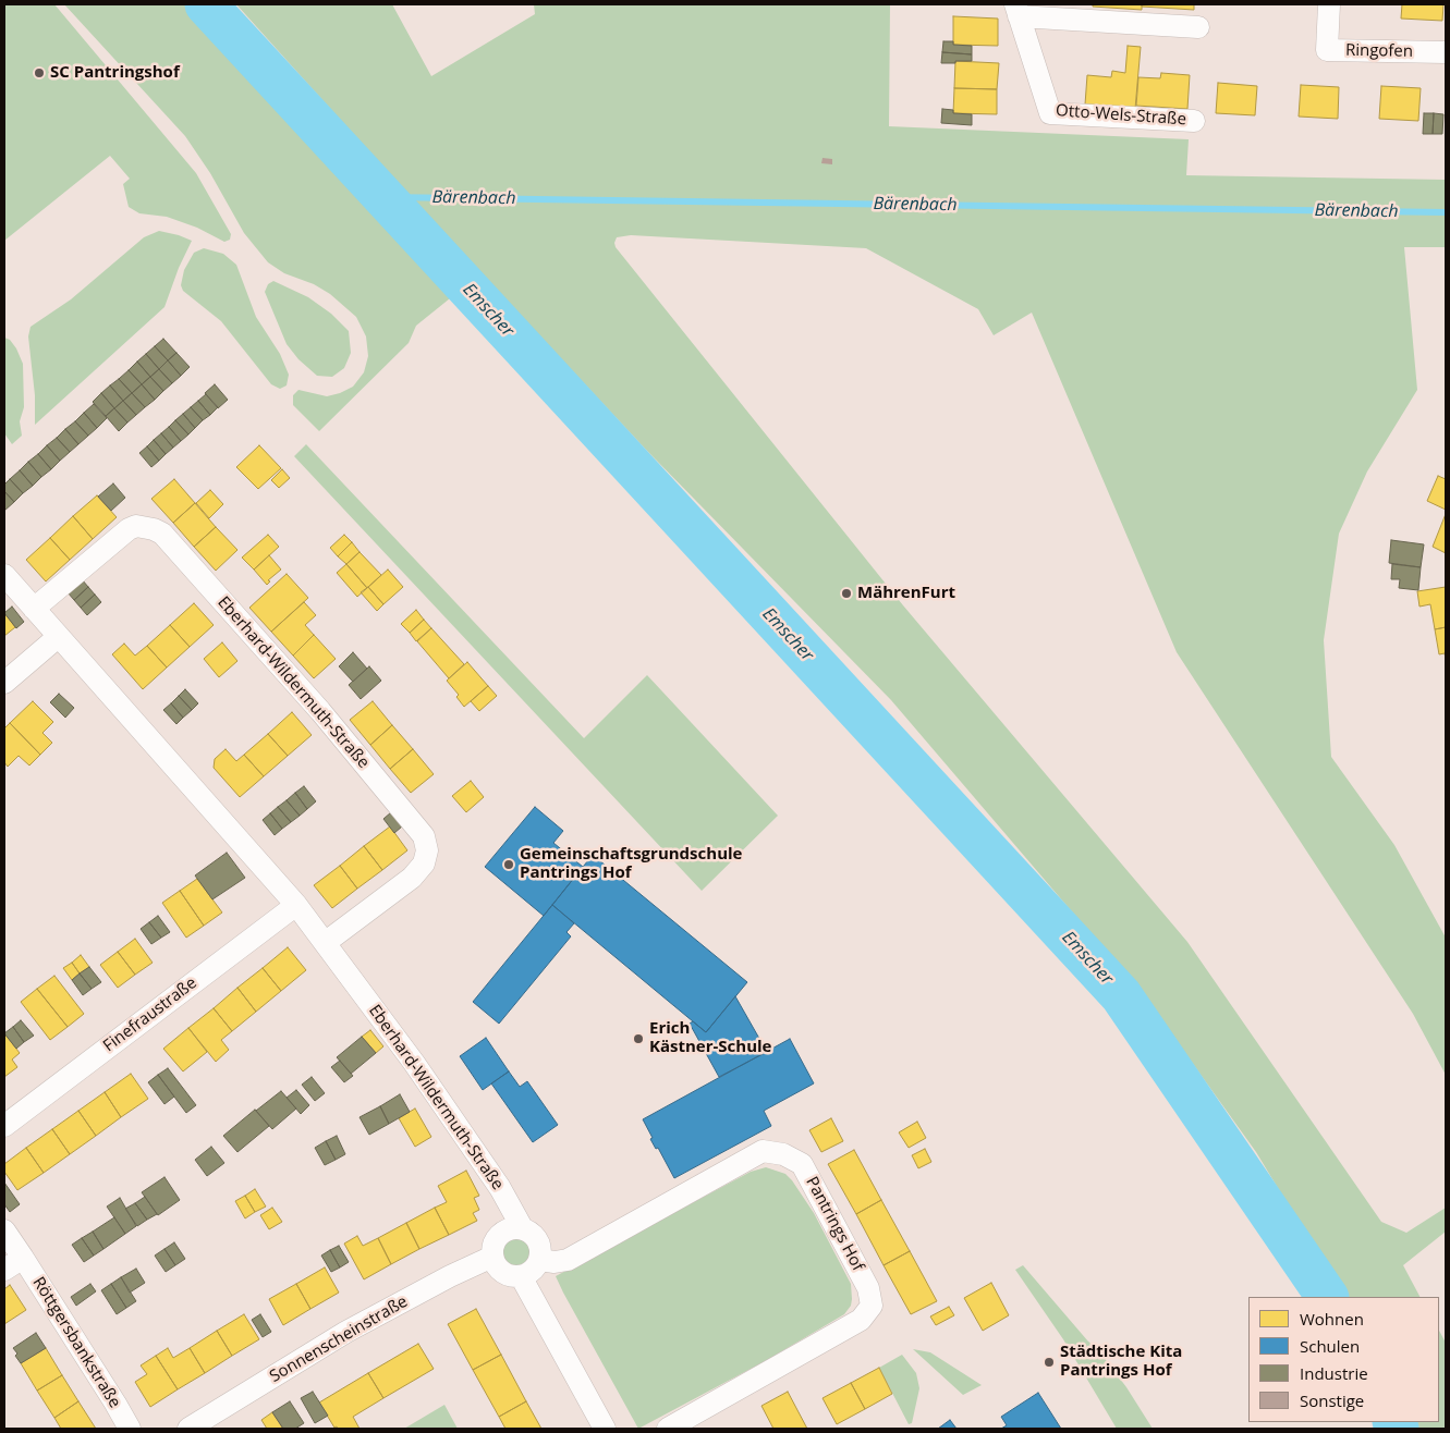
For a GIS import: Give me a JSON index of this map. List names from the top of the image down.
{
  "streets": {
    "street": [
      "Ringofen",
      "Otto-Wels-Straße",
      "Eberhard-Wildermuth-Straße",
      "Finefraustraße",
      "Pantrings Hof",
      "Sonnenscheinstraße",
      "Röttgersbankstraße"
    ]
  },
  "crossings": [
    ["Eberhard-Wildermuth-Straße", "Finefraustraße"],
    ["Eberhard-Wildermuth-Straße", "Pantrings Hof"],
    ["Eberhard-Wildermuth-Straße", "Sonnenscheinstraße"],
    ["Pantrings Hof", "Sonnenscheinstraße"]
  ],
  "water": ["Bärenbach", "Emscher"],
  "places": [
    "SC Pantringshof",
    "MährenFurt",
    "Gemeinschaftsgrundschule Pantrings Hof",
    "Erich Kästner-Schule",
    "Städtische Kita Pantrings Hof"
  ],
  "legend": [
    "Wohnen",
    "Schulen",
    "Industrie",
    "Sonstige"
  ]
}
